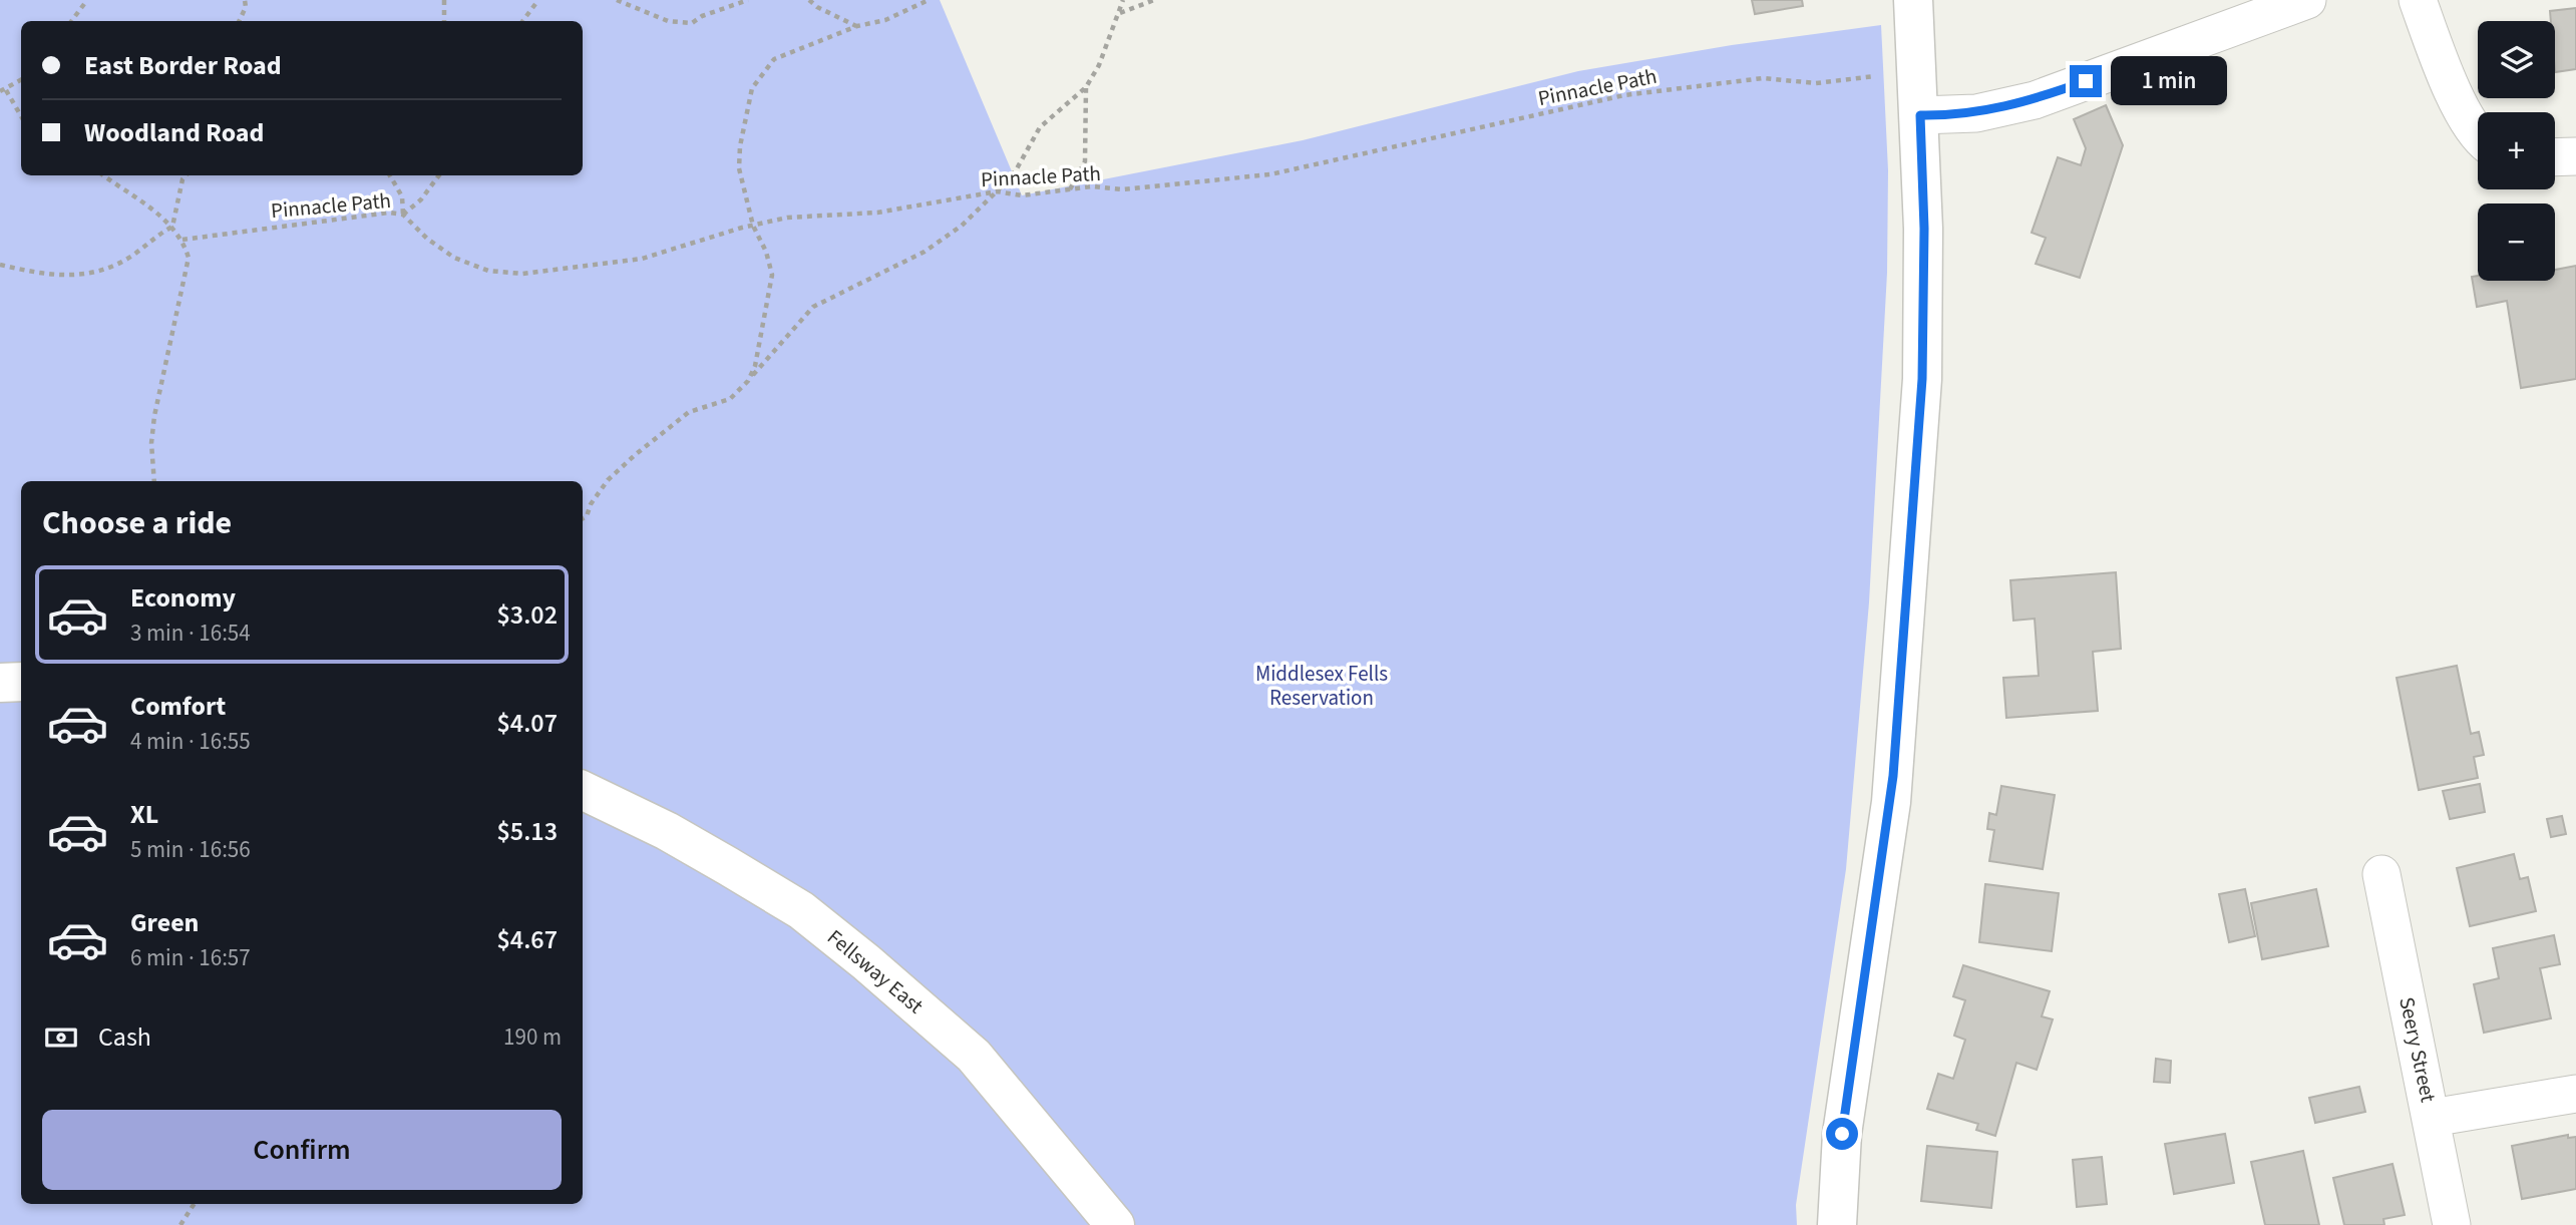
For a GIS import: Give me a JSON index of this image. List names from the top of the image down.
{
  "streets": {
    "street": ["Fellsway East", "Seery Street"],
    "path": ["Pinnacle Path"]
  },
  "parks": ["Middlesex Fells Reservation"],
  "page": {
    "map_buttons": ["+", "−"],
    "banner": ["East Border Road", "Woodland Road"],
    "bubble": "1 min",
    "heading": "Choose a ride",
    "list": [
      {
        "name": "Economy",
        "note": "3 min · 16:54",
        "value": "$3.02"
      },
      {
        "name": "Comfort",
        "note": "4 min · 16:55",
        "value": "$4.07"
      },
      {
        "name": "XL",
        "note": "5 min · 16:56",
        "value": "$5.13"
      },
      {
        "name": "Green",
        "note": "6 min · 16:57",
        "value": "$4.67"
      }
    ],
    "pay": ["Cash", "190 m"],
    "buttons": "Confirm"
  }
}
